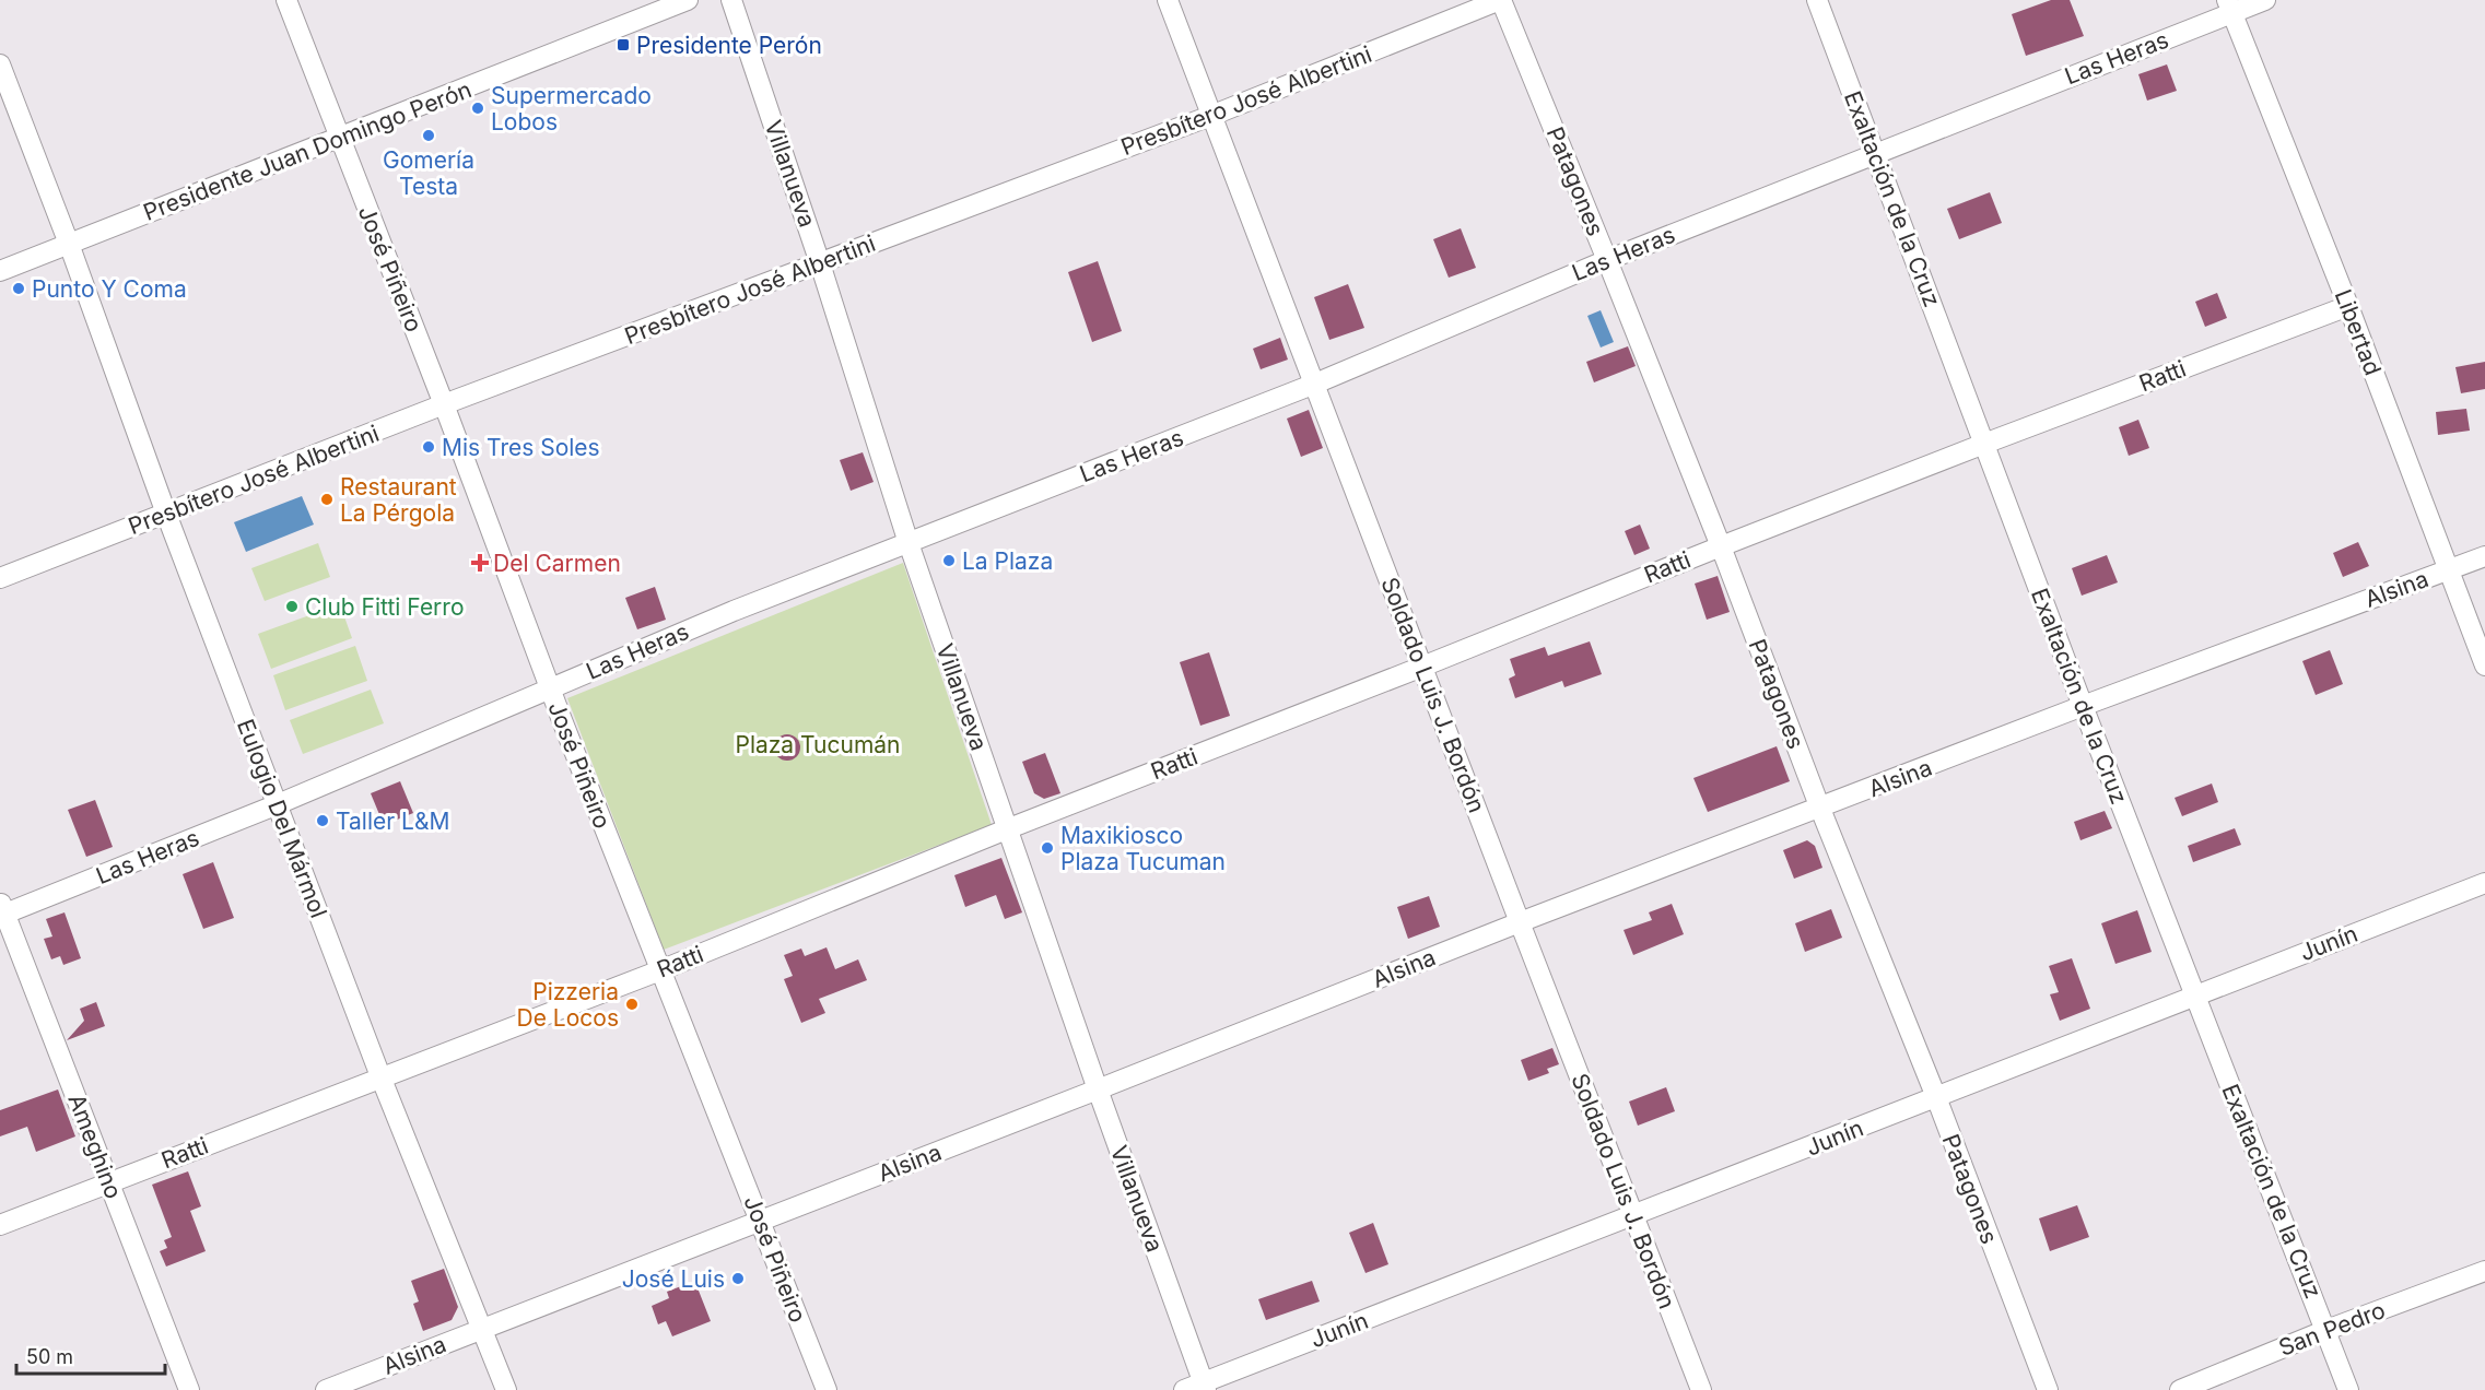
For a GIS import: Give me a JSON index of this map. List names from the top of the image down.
{
  "streets": {
    "street": [
      "Las Heras",
      "Presbítero José Albertini",
      "Presidente Juan Domingo Perón",
      "Villanueva",
      "Patagones",
      "Exaltación de la Cruz",
      "José Piñeiro",
      "Libertad",
      "Ratti",
      "Alsina",
      "Soldado Luis J. Bordón",
      "Eulogio Del Mármol",
      "Junín",
      "Ameghino",
      "San Pedro"
    ]
  },
  "crossings": [
    ["Las Heras", "Villanueva"],
    ["Las Heras", "Patagones"],
    ["Las Heras", "Exaltación de la Cruz"],
    ["Las Heras", "José Piñeiro"],
    ["Las Heras", "Libertad"],
    ["Las Heras", "Soldado Luis J. Bordón"],
    ["Las Heras", "Eulogio Del Mármol"],
    ["Las Heras", "Ameghino"],
    ["Presbítero José Albertini", "Villanueva"],
    ["Presbítero José Albertini", "Patagones"],
    ["Presbítero José Albertini", "José Piñeiro"],
    ["Presbítero José Albertini", "Soldado Luis J. Bordón"],
    ["Presbítero José Albertini", "Eulogio Del Mármol"],
    ["Presidente Juan Domingo Perón", "José Piñeiro"],
    ["Presidente Juan Domingo Perón", "Eulogio Del Mármol"],
    ["Villanueva", "Ratti"],
    ["Villanueva", "Alsina"],
    ["Villanueva", "Junín"],
    ["Patagones", "Ratti"],
    ["Patagones", "Alsina"],
    ["Patagones", "Junín"],
    ["Exaltación de la Cruz", "Ratti"],
    ["Exaltación de la Cruz", "Alsina"],
    ["Exaltación de la Cruz", "Junín"],
    ["Exaltación de la Cruz", "San Pedro"],
    ["José Piñeiro", "Ratti"],
    ["José Piñeiro", "Alsina"],
    ["Libertad", "Ratti"],
    ["Libertad", "Alsina"],
    ["Ratti", "Soldado Luis J. Bordón"],
    ["Ratti", "Eulogio Del Mármol"],
    ["Ratti", "Ameghino"],
    ["Alsina", "Soldado Luis J. Bordón"],
    ["Alsina", "Eulogio Del Mármol"],
    ["Soldado Luis J. Bordón", "Junín"]
  ],
  "parks": ["Plaza Tucumán"],
  "places": {
    "transit": ["Presidente Perón"],
    "other": [
      "Supermercado Lobos",
      "Gomería Testa",
      "Punto Y Coma",
      "Mis Tres Soles",
      "Restaurant La Pérgola",
      "La Plaza",
      "Club Fitti Ferro",
      "Taller L&M",
      "Maxikiosco Plaza Tucuman",
      "Pizzeria De Locos",
      "José Luis"
    ],
    "health": ["Del Carmen"]
  },
  "scale_bar": "50 m"
}
